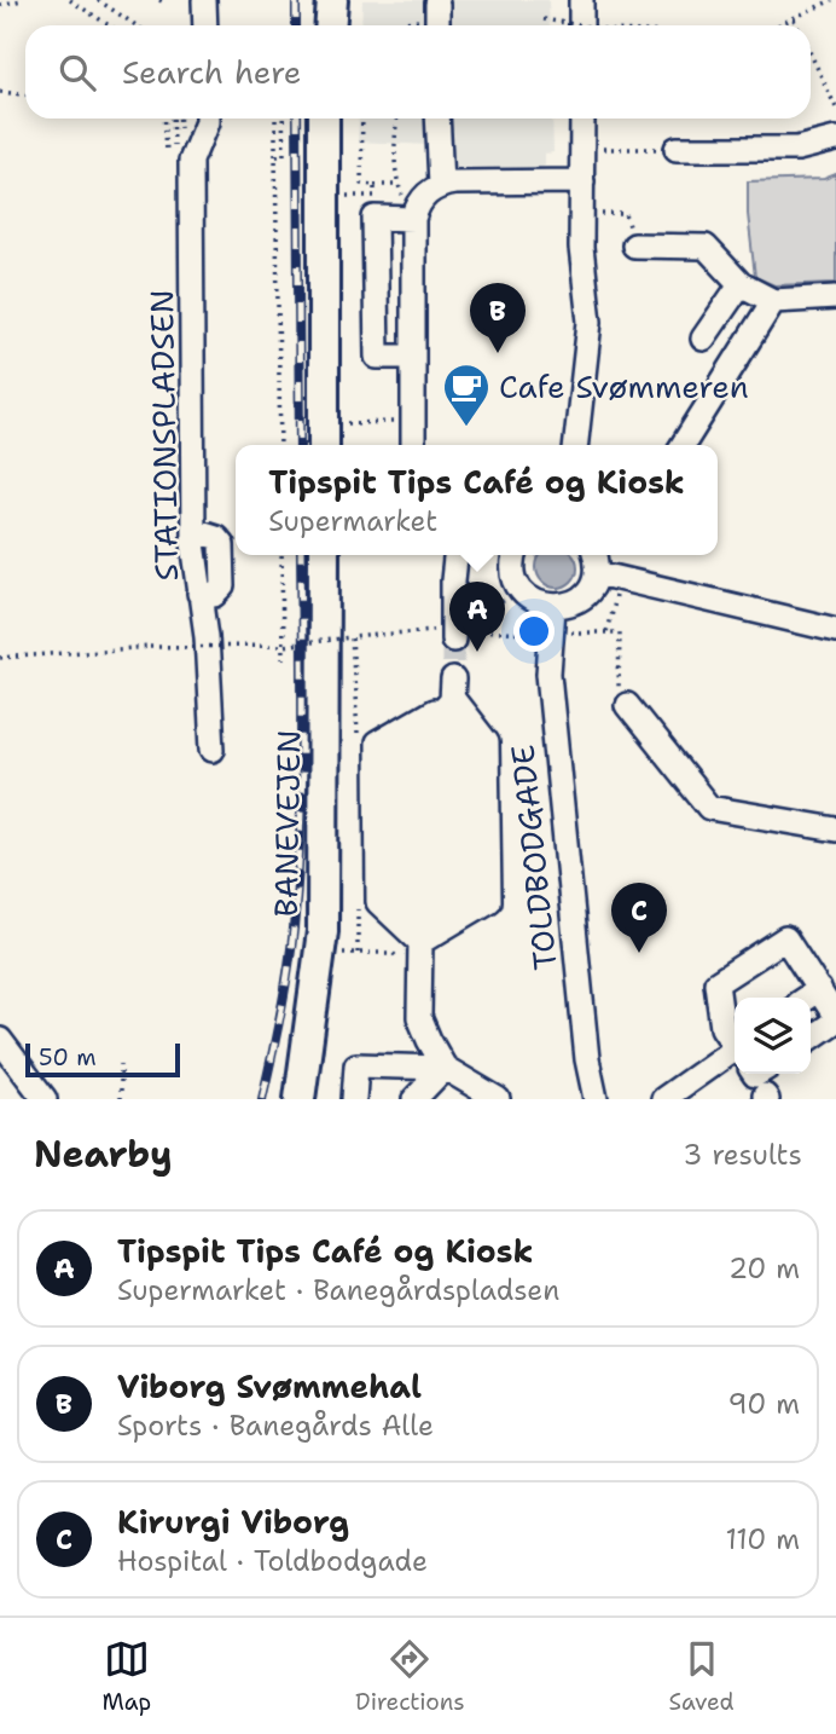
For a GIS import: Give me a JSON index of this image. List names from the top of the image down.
{
  "streets": {
    "main road": ["BANEVEJEN"],
    "street": ["STATIONSPLADSEN", "TOLDBODGADE"]
  },
  "places": {
    "cafe": ["Cafe Svømmeren"]
  },
  "scale_bar": "50 m",
  "page": {
    "search": "Search here",
    "pins": ["B", "A", "C"],
    "popup": ["Tipspit Tips Café og Kiosk", "Supermarket"],
    "scale": "50 m",
    "heading": ["Nearby", "3 results"],
    "list": [
      {
        "mark": "A",
        "name": "Tipspit Tips Café og Kiosk",
        "note": "Supermarket · Banegårdspladsen",
        "value": "20 m"
      },
      {
        "mark": "B",
        "name": "Viborg Svømmehal",
        "note": "Sports · Banegårds Alle",
        "value": "90 m"
      },
      {
        "mark": "C",
        "name": "Kirurgi Viborg",
        "note": "Hospital · Toldbodgade",
        "value": "110 m"
      }
    ],
    "nav": ["Map", "Directions", "Saved"]
  }
}
